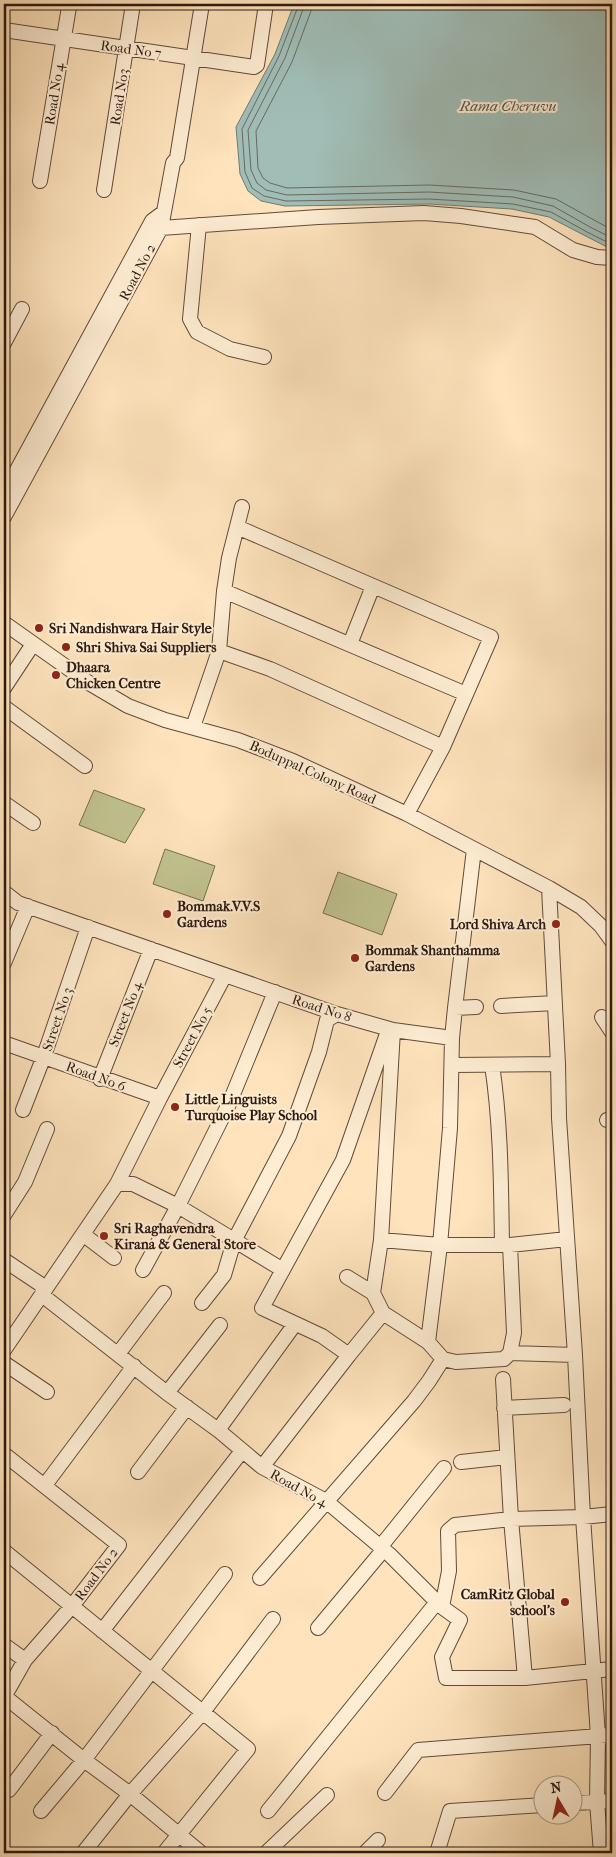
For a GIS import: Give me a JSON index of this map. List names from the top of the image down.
{
  "streets": {
    "street": [
      "Road No 7",
      "Road No 4",
      "Road No3",
      "Road No 2",
      "Boduppal Colony Road",
      "Road No 8",
      "Street No 4",
      "Street No 3",
      "Street No 5",
      "Road No 6"
    ]
  },
  "crossings": [
    ["Road No 7", "Road No 4"],
    ["Road No 7", "Road No3"],
    ["Road No 7", "Road No 2"],
    ["Road No 4", "Street No 5"],
    ["Road No 8", "Street No 4"],
    ["Road No 8", "Street No 3"],
    ["Road No 8", "Street No 5"],
    ["Street No 4", "Road No 6"],
    ["Street No 3", "Road No 6"],
    ["Street No 5", "Road No 6"]
  ],
  "water": ["Rama Cheruvu"],
  "places": [
    "Sri Nandishwara Hair Style",
    "Shri Shiva Sai Suppliers",
    "Dhaara Chicken Centre",
    "Bommak.V.V.S Gardens",
    "Lord Shiva Arch",
    "Bommak Shanthamma Gardens",
    "Little Linguists Turquoise Play School",
    "Sri Raghavendra Kirana & General Store",
    "CamRitz Global school's"
  ],
  "north": "top"
}
